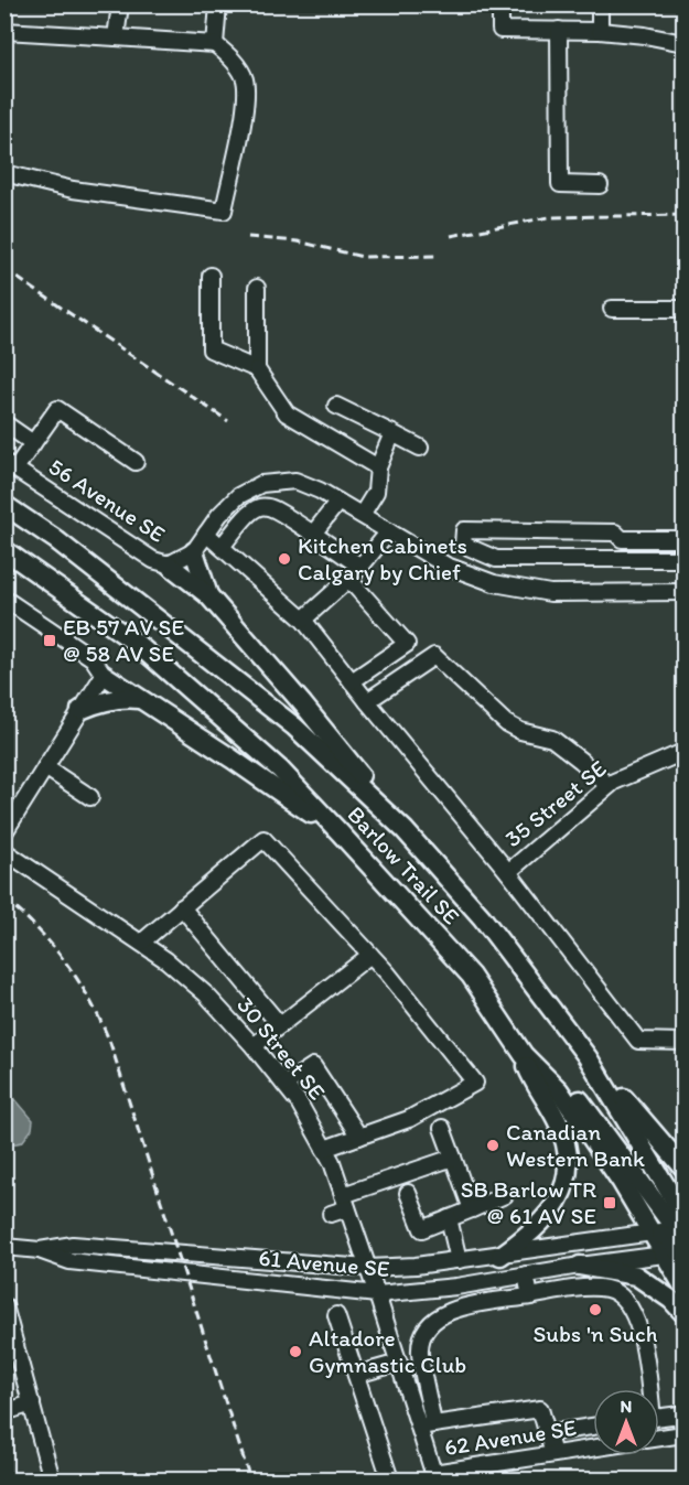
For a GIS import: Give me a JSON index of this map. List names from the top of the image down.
{
  "streets": {
    "main road": ["Barlow Trail SE"],
    "street": [
      "56 Avenue SE",
      "35 Street SE",
      "30 Street SE",
      "61 Avenue SE",
      "62 Avenue SE"
    ]
  },
  "crossings": [
    ["Barlow Trail SE", "61 Avenue SE"],
    ["30 Street SE", "61 Avenue SE"],
    ["30 Street SE", "62 Avenue SE"]
  ],
  "places": {
    "other": [
      "Kitchen Cabinets Calgary by Chief",
      "Canadian Western Bank",
      "Subs 'n Such",
      "Altadore Gymnastic Club"
    ],
    "transit": ["EB 57 AV SE @ 58 AV SE", "SB Barlow TR @ 61 AV SE"]
  },
  "north": "top"
}
